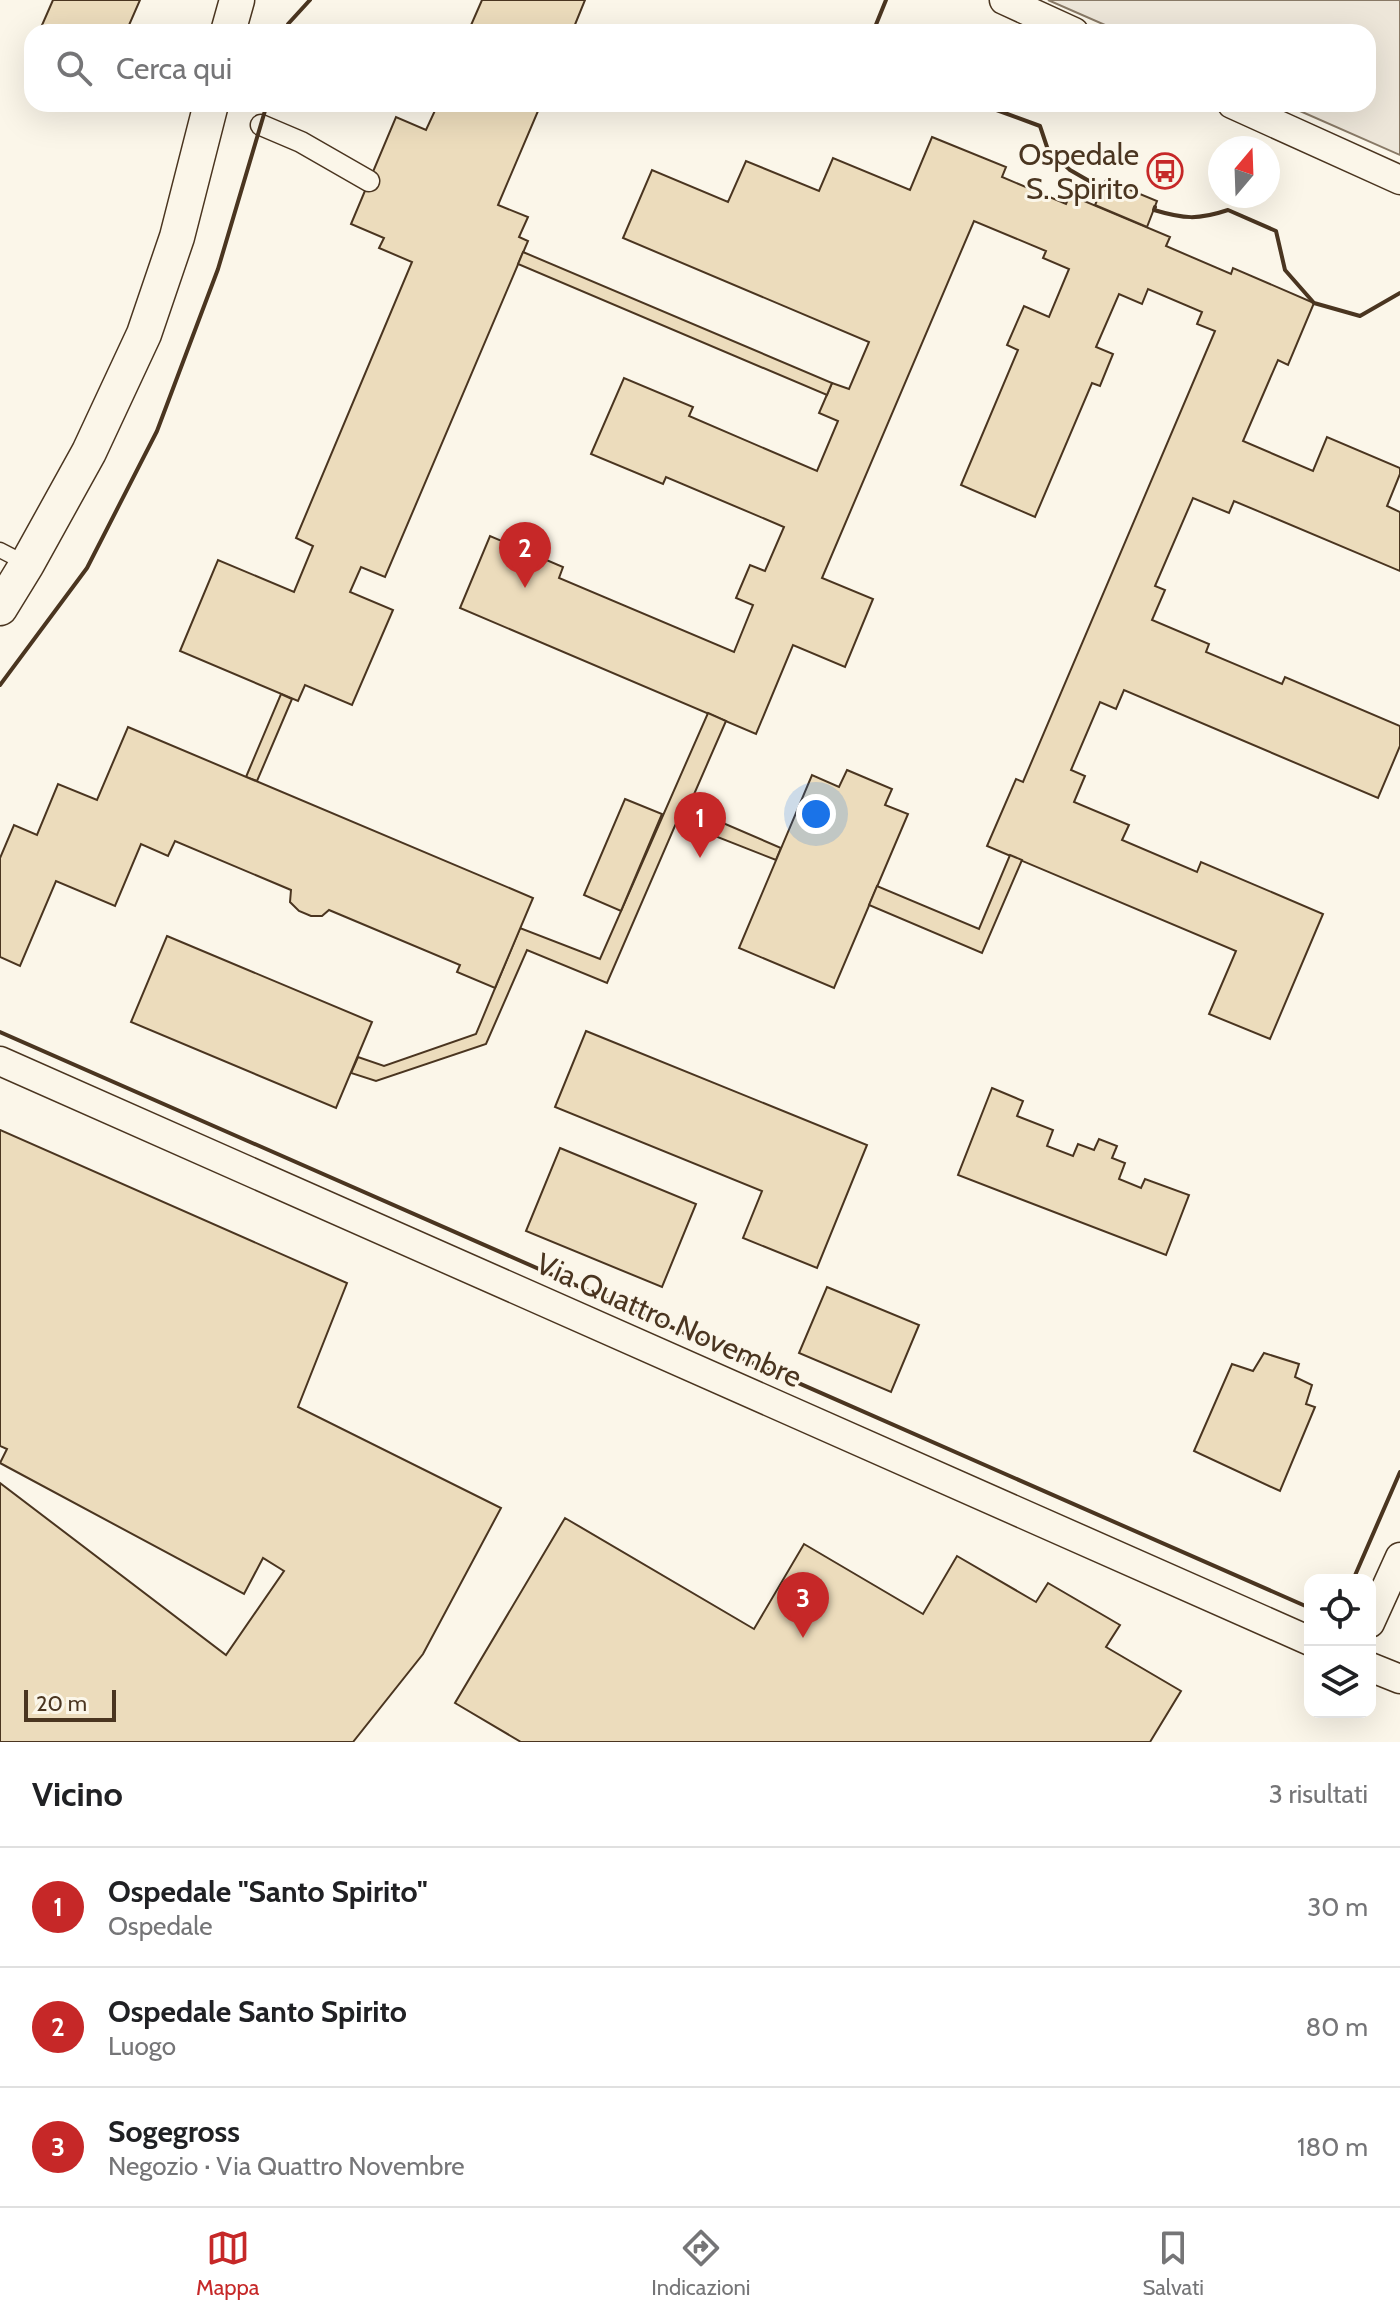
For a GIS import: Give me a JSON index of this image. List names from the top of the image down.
{
  "streets": {
    "street": ["Via Quattro Novembre"]
  },
  "places": {
    "bus stop": ["Ospedale S. Spirito"]
  },
  "scale_bar": "20 m",
  "north": "top",
  "page": {
    "search": "Cerca qui",
    "pins": ["2", "1", "3"],
    "scale": "20 m",
    "heading": ["Vicino", "3 risultati"],
    "list": [
      {
        "mark": "1",
        "name": "Ospedale \"Santo Spirito\"",
        "note": "Ospedale",
        "value": "30 m"
      },
      {
        "mark": "2",
        "name": "Ospedale Santo Spirito",
        "note": "Luogo",
        "value": "80 m"
      },
      {
        "mark": "3",
        "name": "Sogegross",
        "note": "Negozio · Via Quattro Novembre",
        "value": "180 m"
      }
    ],
    "nav": ["Mappa", "Indicazioni", "Salvati"]
  }
}
